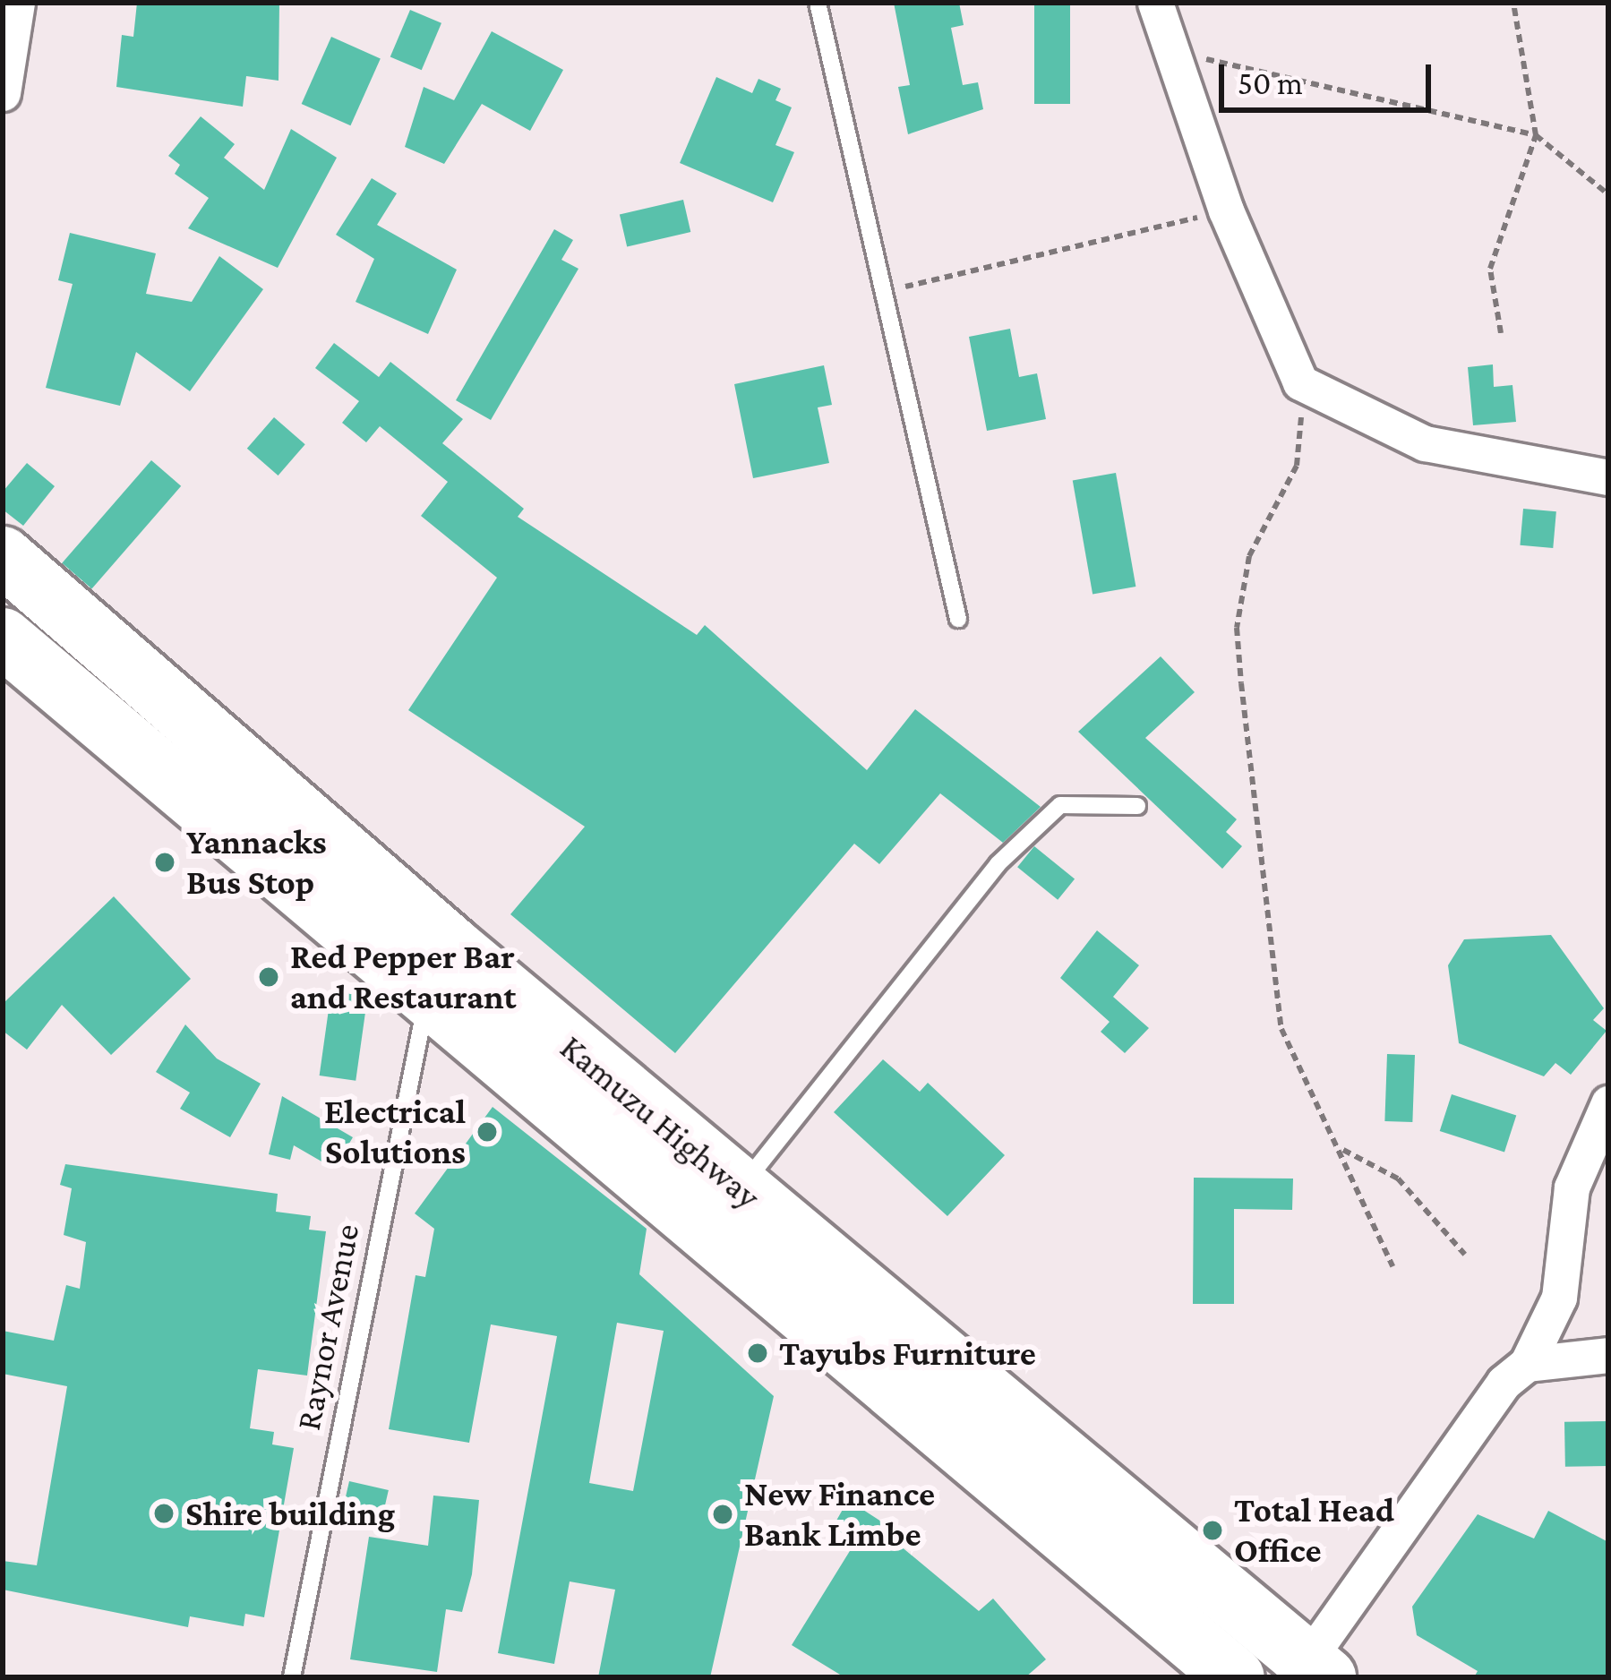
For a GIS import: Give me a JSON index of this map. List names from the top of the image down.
{
  "streets": {
    "highway": ["Kamuzu Highway"],
    "lane": ["Raynor Avenue"]
  },
  "crossings": [
    ["Kamuzu Highway", "Raynor Avenue"]
  ],
  "places": [
    "Yannacks Bus Stop",
    "Red Pepper Bar and Restaurant",
    "Electrical Solutions",
    "Tayubs Furniture",
    "Shire building",
    "New Finance Bank Limbe",
    "Total Head Office"
  ],
  "scale_bar": "50 m"
}
